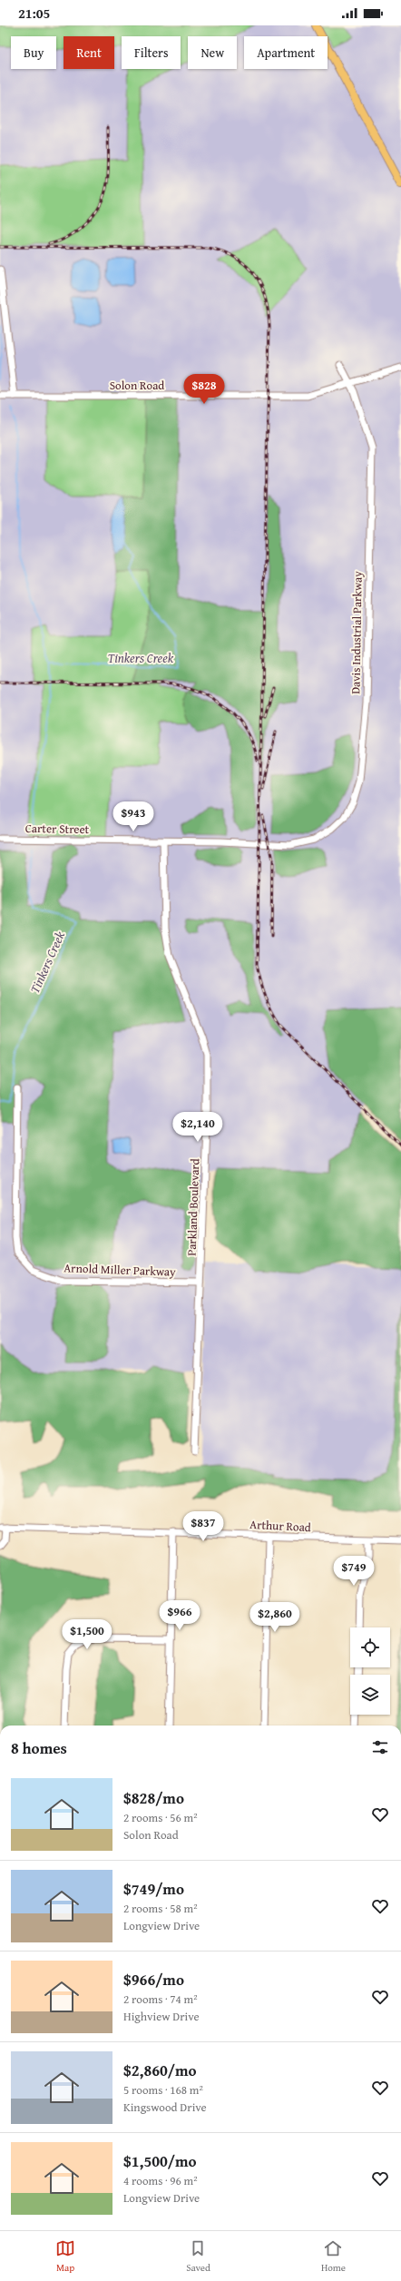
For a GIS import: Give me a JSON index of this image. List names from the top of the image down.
{
  "streets": {
    "street": [
      "Solon Road",
      "Davis Industrial Parkway",
      "Carter Street",
      "Parkland Boulevard",
      "Arnold Miller Parkway",
      "Arthur Road"
    ]
  },
  "crossings": [
    ["Solon Road", "Davis Industrial Parkway"],
    ["Davis Industrial Parkway", "Carter Street"],
    ["Carter Street", "Parkland Boulevard"],
    ["Parkland Boulevard", "Arnold Miller Parkway"]
  ],
  "water": ["Tinkers Creek"],
  "page": {
    "status": "21:05",
    "chip": [
      "Buy",
      "Rent",
      "Filters",
      "New",
      "Apartment"
    ],
    "price": [
      "$828",
      "$943",
      "$2,140",
      "$837",
      "$749",
      "$966",
      "$2,860",
      "$1,500"
    ],
    "heading": "8 homes",
    "list": [
      {
        "name": "$828/mo",
        "note": "2 rooms · 56 m² · Solon Road"
      },
      {
        "name": "$749/mo",
        "note": "2 rooms · 58 m² · Longview Drive"
      },
      {
        "name": "$966/mo",
        "note": "2 rooms · 74 m² · Highview Drive"
      },
      {
        "name": "$2,860/mo",
        "note": "5 rooms · 168 m² · Kingswood Drive"
      },
      {
        "name": "$1,500/mo",
        "note": "4 rooms · 96 m² · Longview Drive"
      }
    ],
    "tabs": ["Map", "Saved", "Home"]
  }
}
